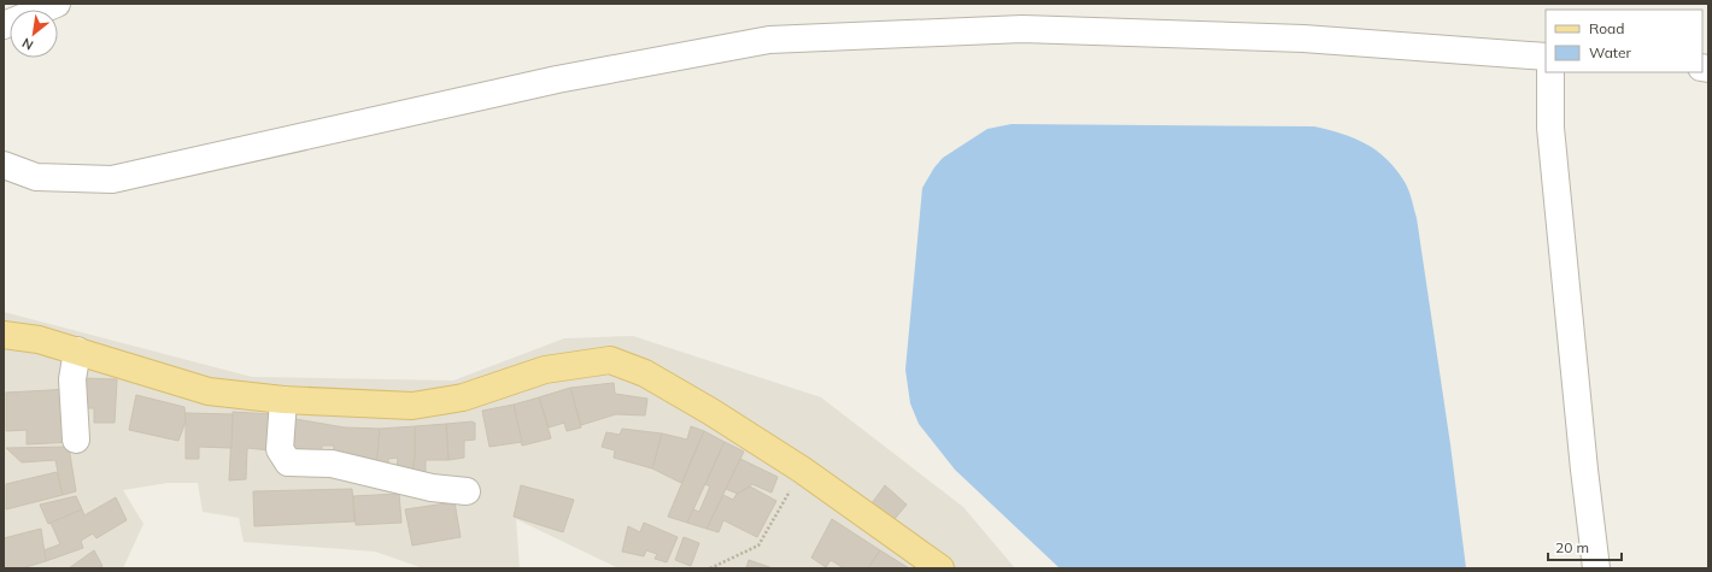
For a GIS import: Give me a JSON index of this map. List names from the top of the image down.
{
  "legend": ["Road", "Water"],
  "scale_bar": "20 m",
  "north": "bottom left"
}
